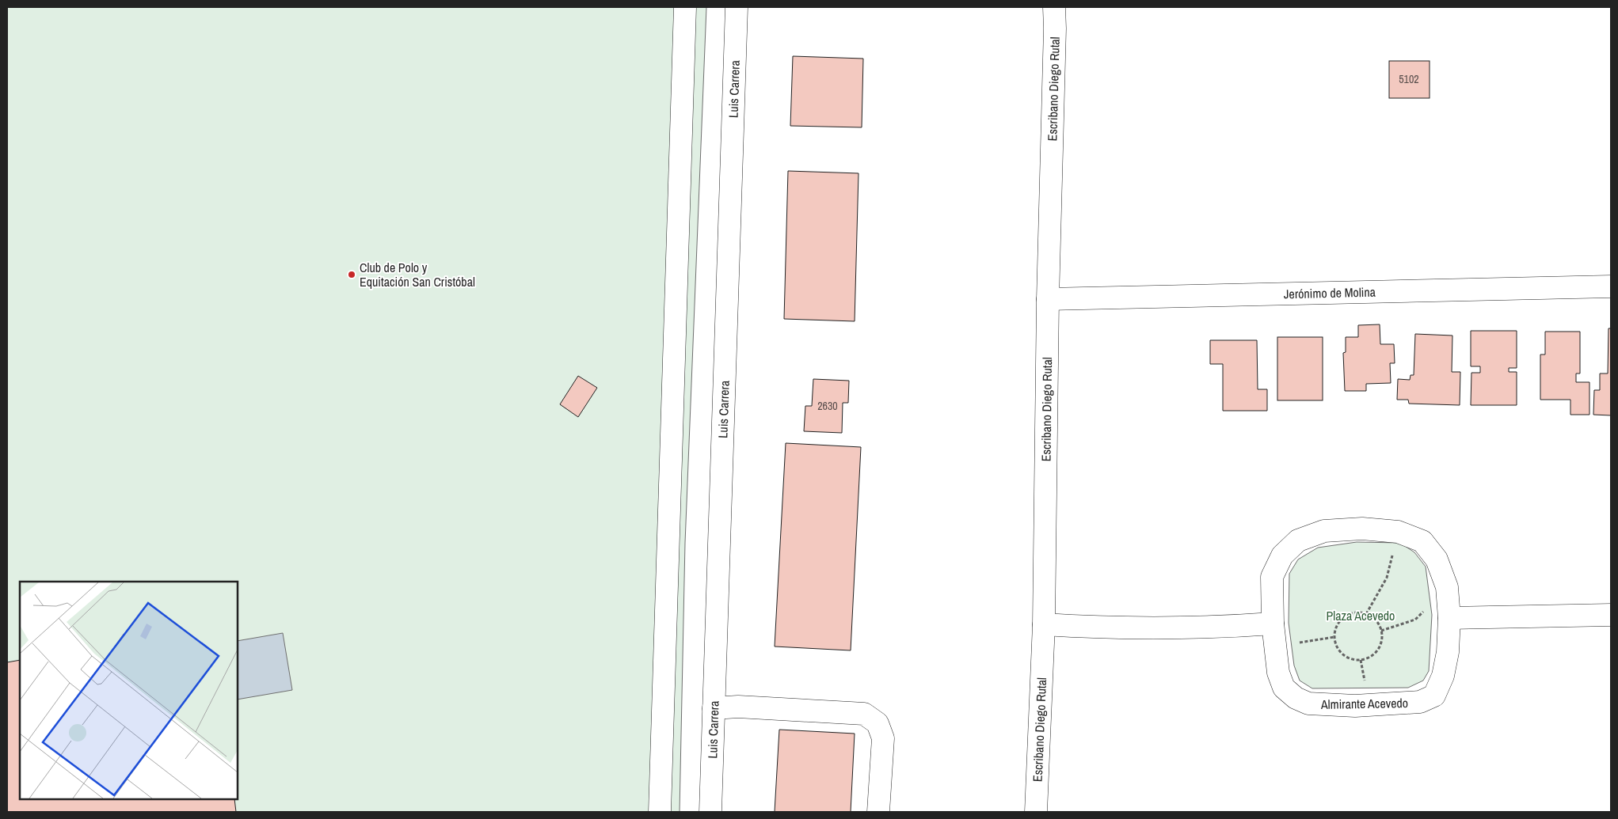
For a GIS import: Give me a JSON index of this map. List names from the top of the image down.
{
  "streets": {
    "street": [
      "Luis Carrera",
      "Escribano Diego Rutal",
      "Jerónimo de Molina",
      "Almirante Acevedo"
    ]
  },
  "crossings": [
    ["Escribano Diego Rutal", "Jerónimo de Molina"]
  ],
  "parks": ["Plaza Acevedo"],
  "places": ["Club de Polo y Equitación San Cristóbal"],
  "house_numbers": ["5102", "2630"]
}
